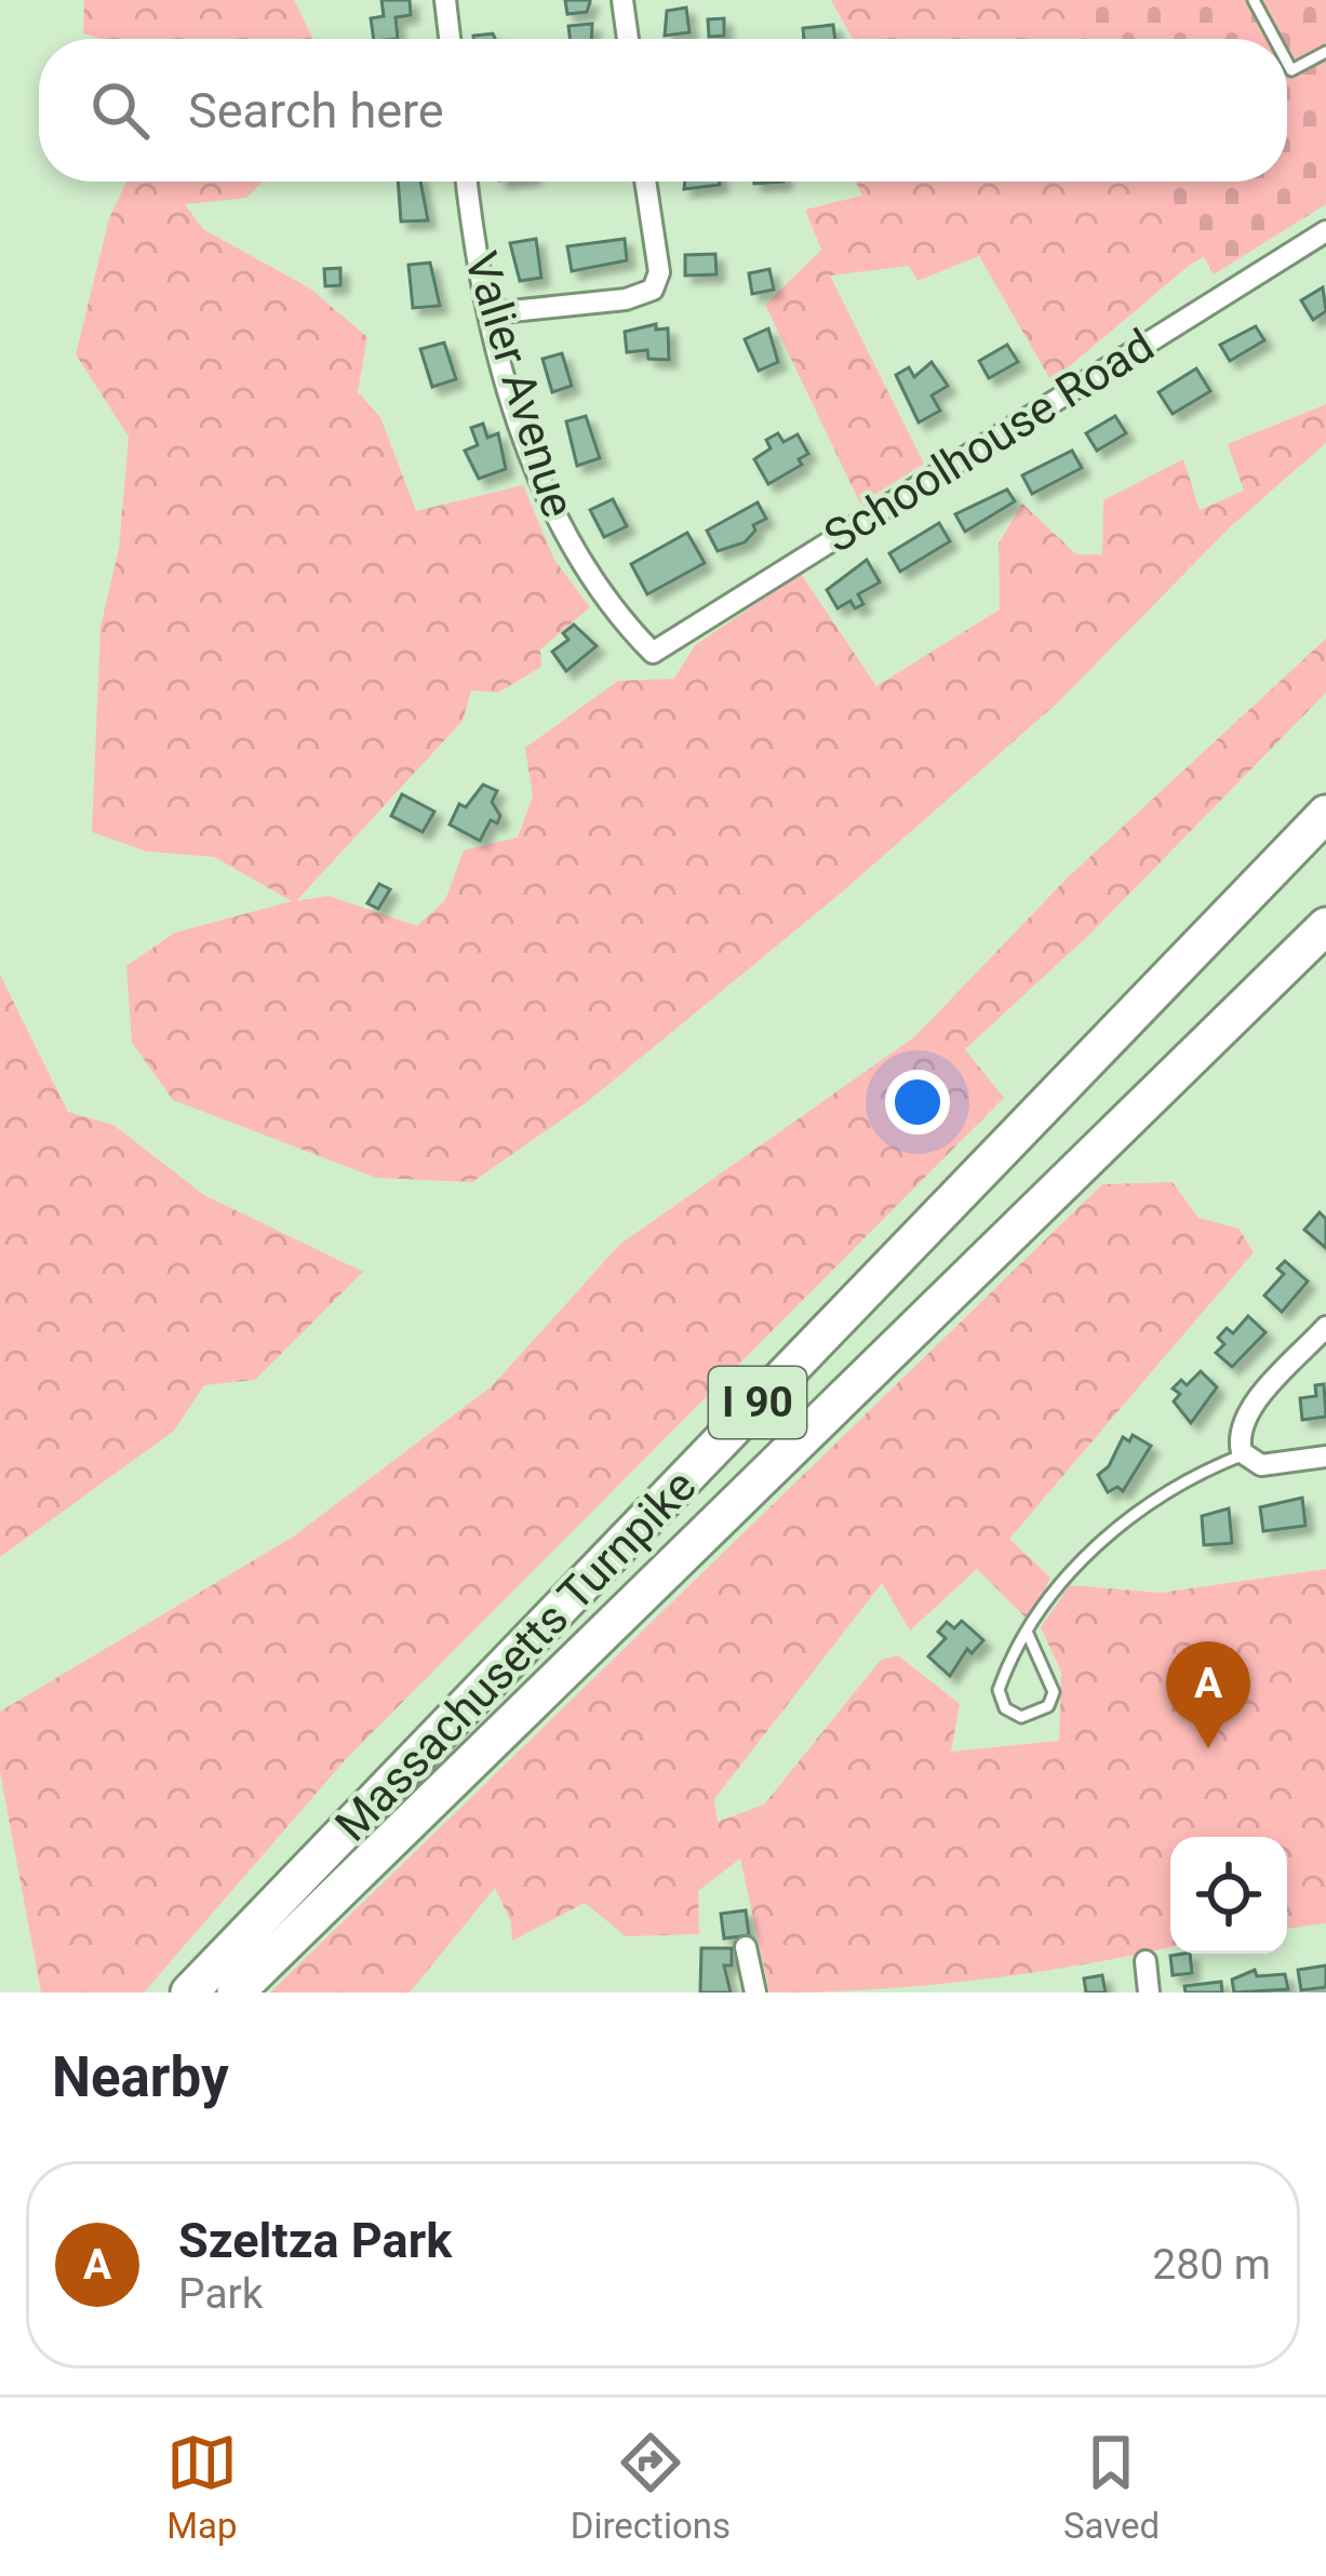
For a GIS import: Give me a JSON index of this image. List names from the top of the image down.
{
  "streets": {
    "highway": ["I 90", "Massachusetts Turnpike"],
    "street": ["Valier Avenue", "Schoolhouse Road"]
  },
  "crossings": [
    ["Valier Avenue", "Schoolhouse Road"]
  ],
  "page": {
    "search": "Search here",
    "pins": "A",
    "heading": "Nearby",
    "list": [
      {
        "mark": "A",
        "name": "Szeltza Park",
        "note": "Park",
        "value": "280 m"
      }
    ],
    "nav": ["Map", "Directions", "Saved"]
  }
}
